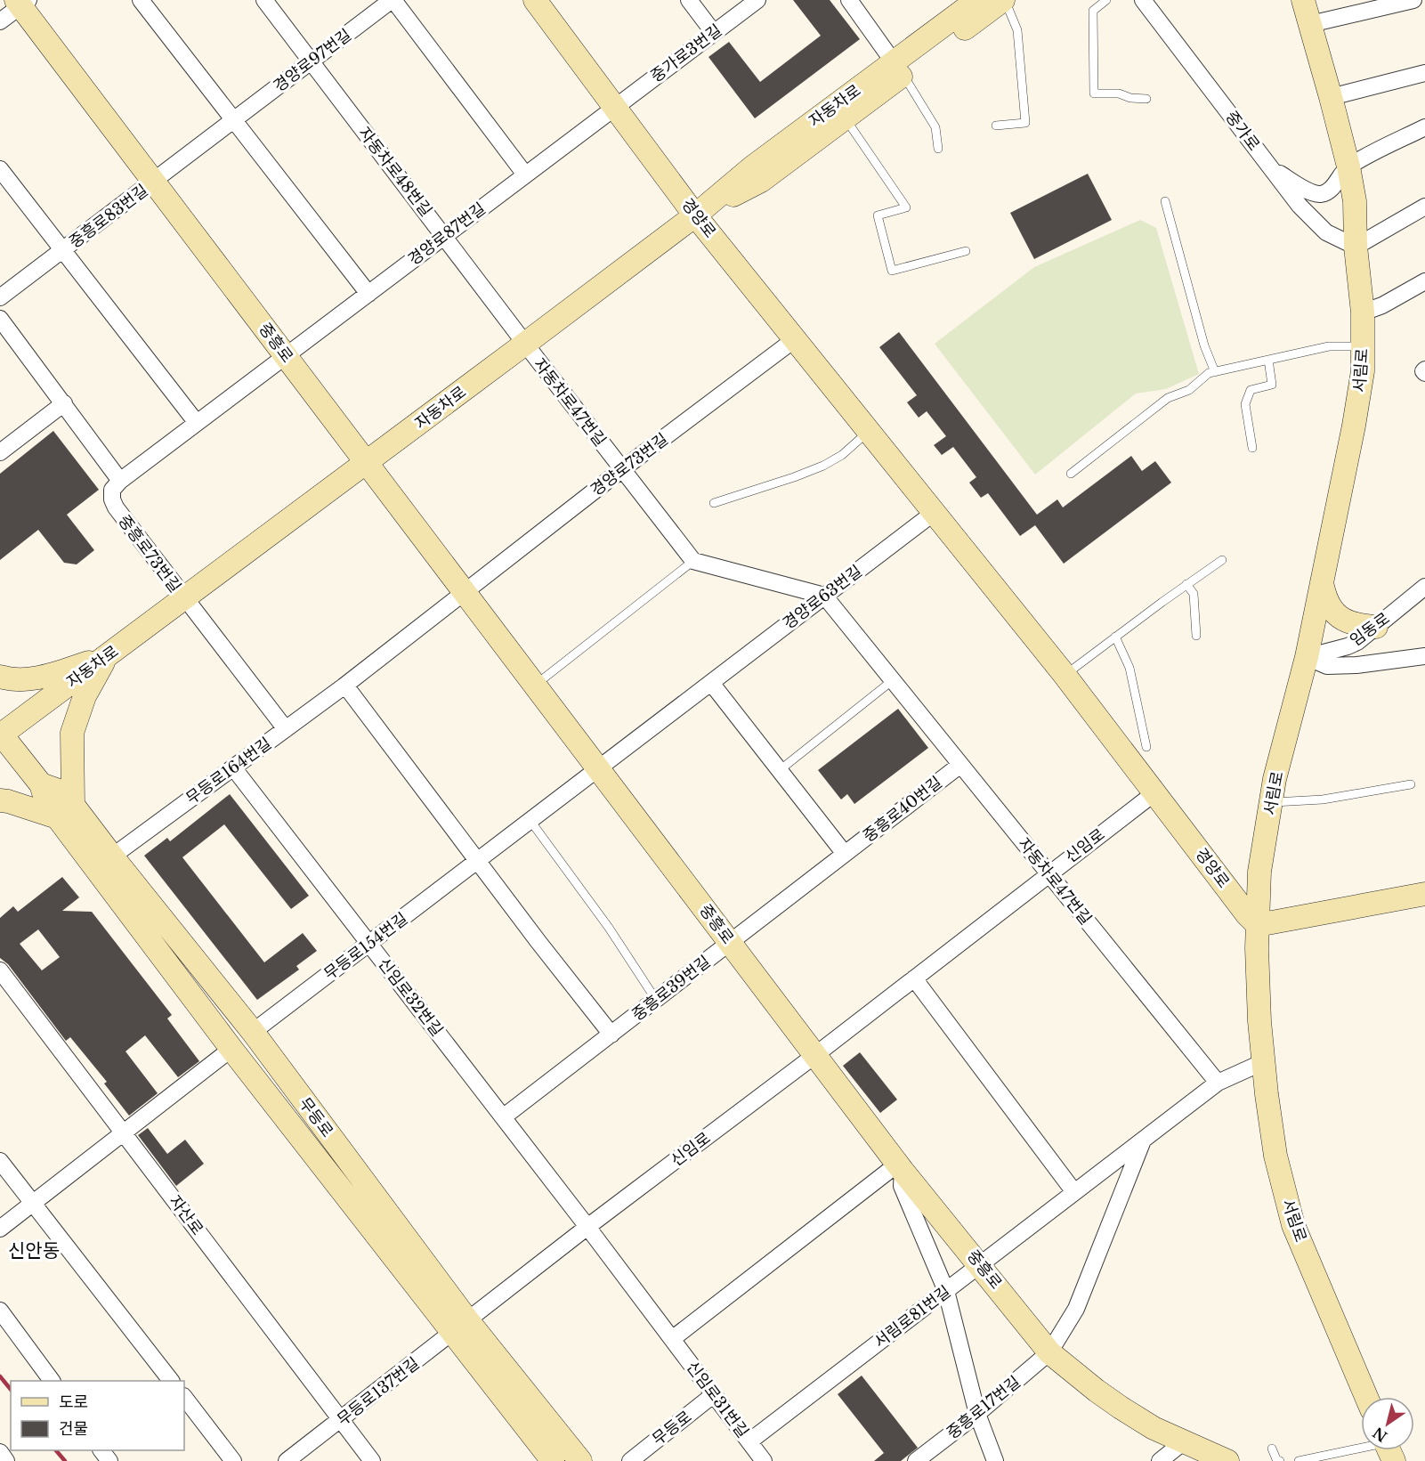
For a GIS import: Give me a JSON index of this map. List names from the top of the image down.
{
  "streets": {
    "street": [
      "중가로3번길",
      "경양로97번길",
      "자동차로",
      "중가로",
      "자동차로48번길",
      "중흥로83번길",
      "경양로",
      "경양로87번길",
      "중흥로",
      "서림로",
      "자동차로47번길",
      "경양로73번길",
      "중흥로73번길",
      "경양로63번길",
      "임동로",
      "무등로164번길",
      "중흥로40번길",
      "신임로",
      "무등로154번길",
      "중흥로39번길",
      "신임로32번길",
      "무등로",
      "자산로",
      "서림로81번길",
      "무등로137번길",
      "신임로31번길",
      "중흥로17번길"
    ]
  },
  "crossings": [
    ["중가로3번길", "경양로"],
    ["중가로3번길", "경양로87번길"],
    ["경양로97번길", "자동차로48번길"],
    ["경양로97번길", "중흥로83번길"],
    ["경양로97번길", "경양로87번길"],
    ["경양로97번길", "중흥로"],
    ["자동차로", "자동차로48번길"],
    ["자동차로", "경양로"],
    ["자동차로", "중흥로"],
    ["자동차로", "자동차로47번길"],
    ["자동차로", "중흥로73번길"],
    ["자동차로", "무등로"],
    ["중가로", "서림로"],
    ["자동차로48번길", "경양로87번길"],
    ["자동차로48번길", "자동차로47번길"],
    ["중흥로83번길", "중흥로"],
    ["경양로", "경양로87번길"],
    ["경양로", "서림로"],
    ["경양로", "경양로73번길"],
    ["경양로", "경양로63번길"],
    ["경양로", "신임로"],
    ["경양로87번길", "중흥로"],
    ["중흥로", "경양로73번길"],
    ["중흥로", "경양로63번길"],
    ["중흥로", "무등로164번길"],
    ["중흥로", "중흥로40번길"],
    ["중흥로", "신임로"],
    ["중흥로", "무등로154번길"],
    ["중흥로", "중흥로39번길"],
    ["중흥로", "서림로81번길"],
    ["중흥로", "중흥로17번길"],
    ["서림로", "임동로"],
    ["서림로", "서림로81번길"],
    ["자동차로47번길", "경양로73번길"],
    ["자동차로47번길", "경양로63번길"],
    ["자동차로47번길", "중흥로40번길"],
    ["자동차로47번길", "신임로"],
    ["자동차로47번길", "서림로81번길"],
    ["경양로73번길", "무등로164번길"],
    ["경양로63번길", "무등로154번길"],
    ["무등로164번길", "신임로32번길"],
    ["무등로164번길", "무등로"],
    ["중흥로40번길", "중흥로39번길"],
    ["신임로", "신임로32번길"],
    ["신임로", "무등로"],
    ["신임로", "무등로137번길"],
    ["신임로", "신임로31번길"],
    ["무등로154번길", "신임로32번길"],
    ["무등로154번길", "무등로"],
    ["중흥로39번길", "신임로32번길"],
    ["신임로32번길", "신임로31번길"],
    ["무등로", "무등로137번길"],
    ["무등로", "신임로31번길"],
    ["자산로", "무등로137번길"],
    ["서림로81번길", "신임로31번길"]
  ],
  "districts": ["신안동"],
  "legend": ["도로", "건물"],
  "north": "bottom left"
}
